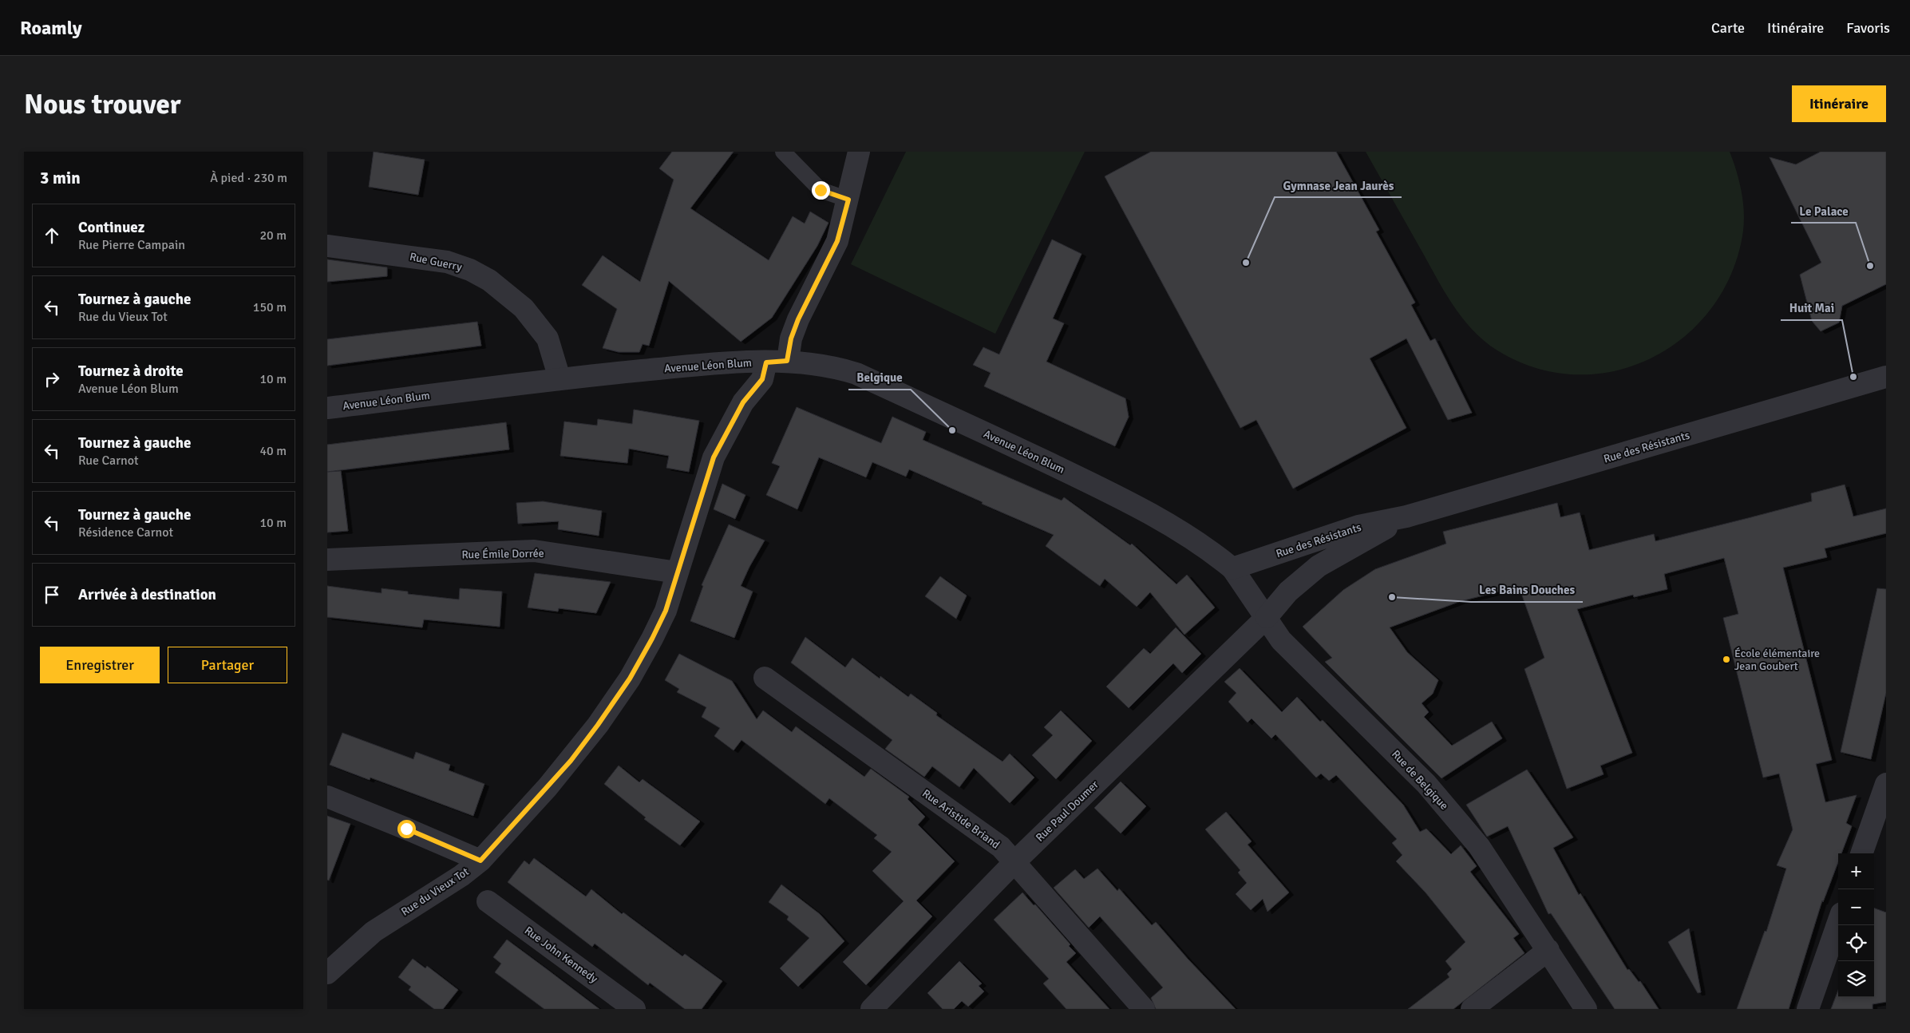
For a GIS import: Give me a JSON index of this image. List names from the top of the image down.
{
  "streets": {
    "street": [
      "Rue Guerry",
      "Avenue Léon Blum",
      "Rue des Résistants",
      "Rue Émile Dorrée",
      "Rue de Belgique",
      "Rue Paul Doumer",
      "Rue Aristide Briand",
      "Rue du Vieux Tot",
      "Rue John Kennedy"
    ]
  },
  "crossings": [
    ["Rue Guerry", "Avenue Léon Blum"],
    ["Avenue Léon Blum", "Rue des Résistants"],
    ["Avenue Léon Blum", "Rue de Belgique"],
    ["Avenue Léon Blum", "Rue du Vieux Tot"],
    ["Rue des Résistants", "Rue de Belgique"],
    ["Rue des Résistants", "Rue Paul Doumer"],
    ["Rue Émile Dorrée", "Rue du Vieux Tot"],
    ["Rue de Belgique", "Rue Paul Doumer"],
    ["Rue Paul Doumer", "Rue Aristide Briand"]
  ],
  "places": [
    "Gymnase Jean Jaurès",
    "Le Palace",
    "Huit Mai",
    "Belgique",
    "Les Bains Douches",
    "École élémentaire Jean Goubert"
  ],
  "page": {
    "header": "Roamly",
    "nav": ["Carte", "Itinéraire", "Favoris"],
    "buttons": [
      "Itinéraire",
      ["Enregistrer", "Partager"]
    ],
    "title": "Nous trouver",
    "heading": ["3 min", "À pied · 230 m"],
    "list": [
      ["Continuez", "Rue Pierre Campain", "20 m"],
      ["Tournez à gauche", "Rue du Vieux Tot", "150 m"],
      ["Tournez à droite", "Avenue Léon Blum", "10 m"],
      ["Tournez à gauche", "Rue Carnot", "40 m"],
      ["Tournez à gauche", "Résidence Carnot", "10 m"],
      "Arrivée à destination"
    ],
    "map_buttons": ["+", "−"]
  }
}
